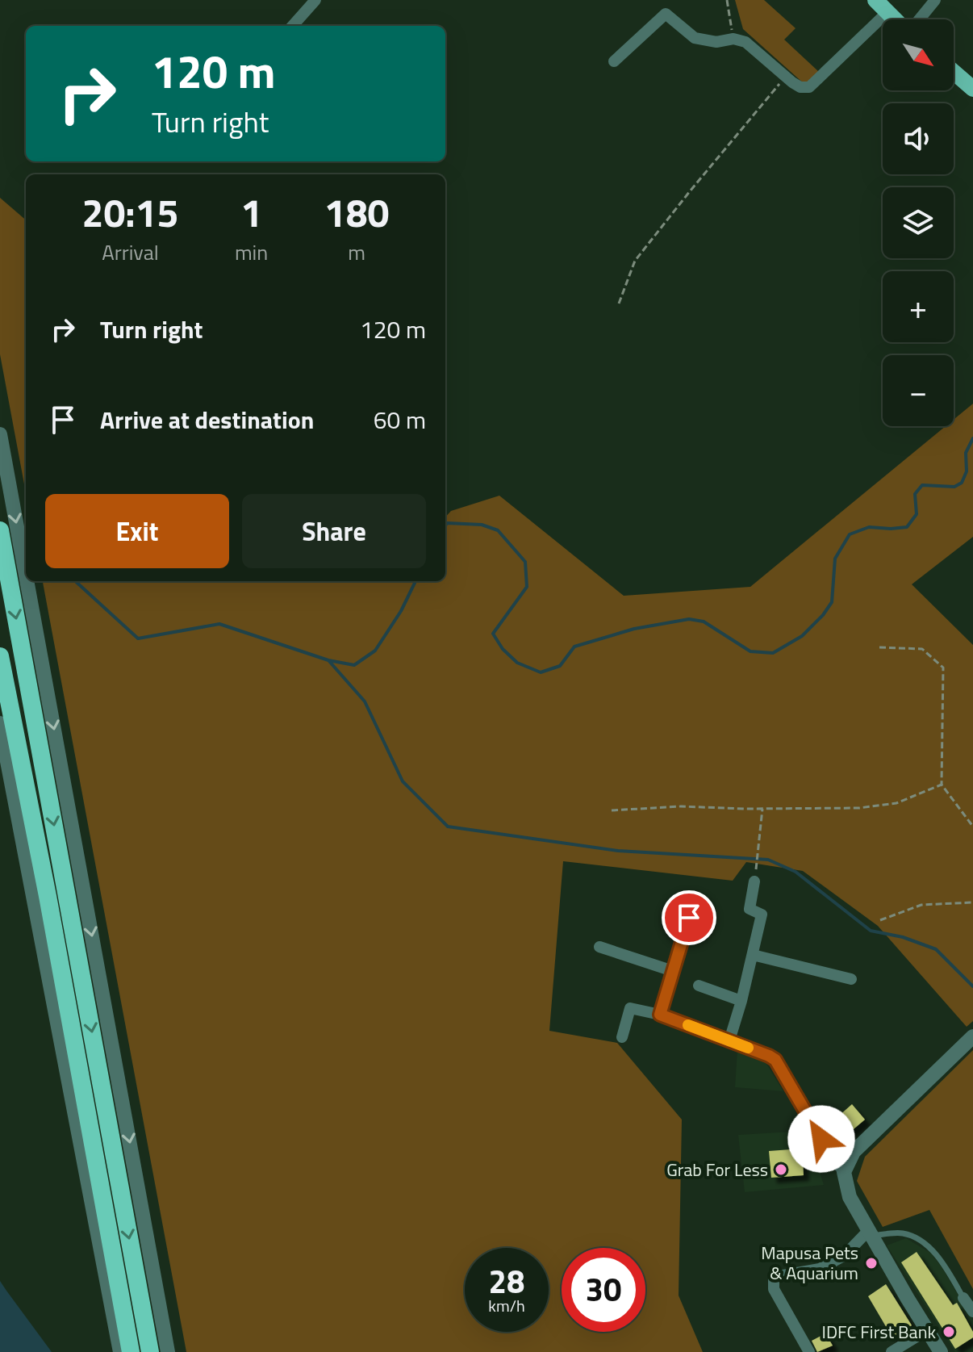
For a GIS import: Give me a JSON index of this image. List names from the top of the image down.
{
  "places": ["Grab For Less", "Mapusa Pets & Aquarium", "IDFC First Bank"],
  "north": "bottom right",
  "page": {
    "map_buttons": ["+", "−"],
    "turn": ["120 m", "Turn right"],
    "eta": [
      "20:15",
      "Arrival",
      "1",
      "min",
      "180",
      "m"
    ],
    "list": [
      {
        "name": "Turn right",
        "value": "120 m"
      },
      {
        "name": "Arrive at destination",
        "value": "60 m"
      }
    ],
    "buttons": ["Exit", "Share"],
    "speed": "28 km/h",
    "limit": "30"
  }
}
